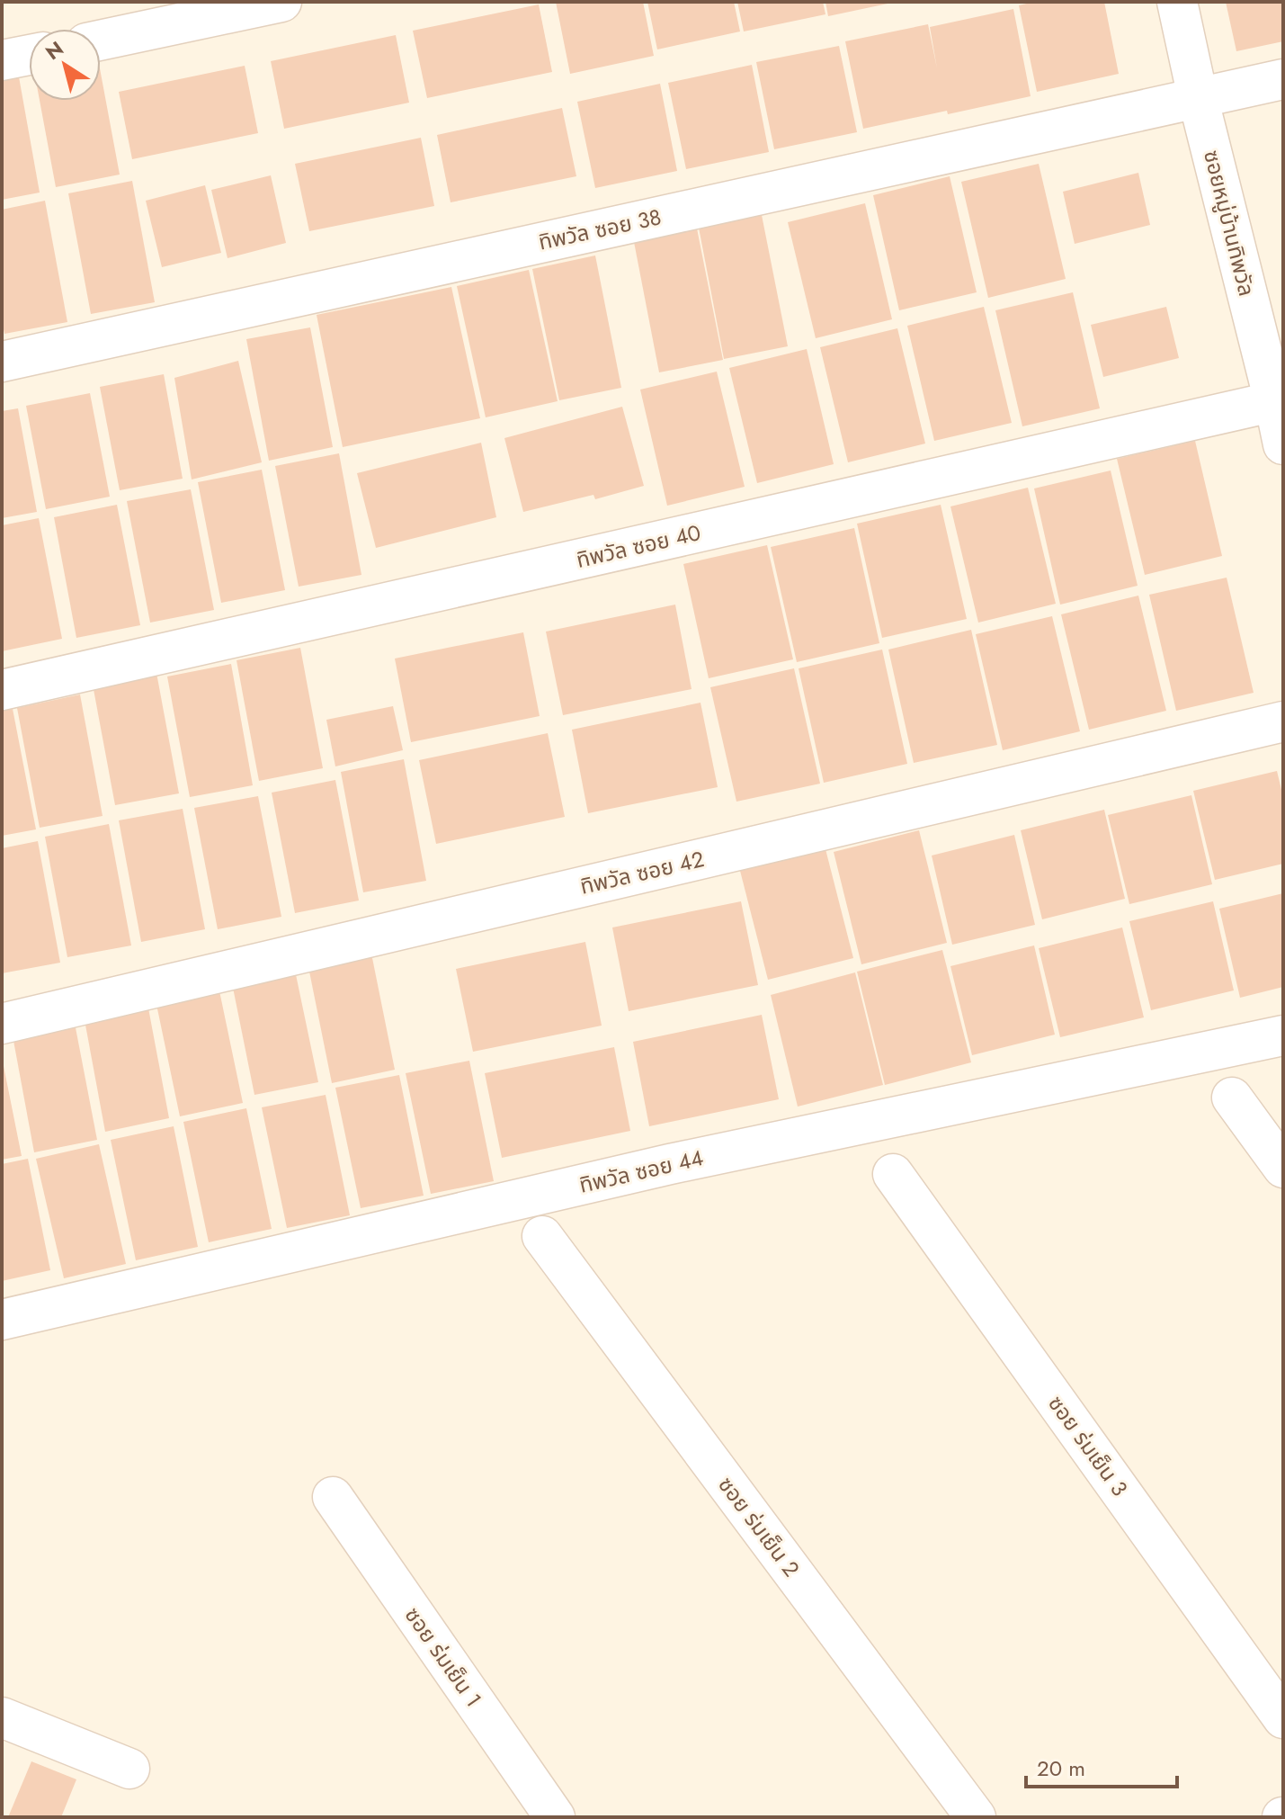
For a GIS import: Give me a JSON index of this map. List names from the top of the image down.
{
  "streets": {
    "street": [
      "ซอยหมู่บ้านทิพวัล",
      "ทิพวัล ซอย 38",
      "ทิพวัล ซอย 40",
      "ทิพวัล ซอย 42",
      "ทิพวัล ซอย 44",
      "ซอย ร่มเย็น 3",
      "ซอย ร่มเย็น 2",
      "ซอย ร่มเย็น 1"
    ]
  },
  "crossings": [
    ["ซอยหมู่บ้านทิพวัล", "ทิพวัล ซอย 38"],
    ["ซอยหมู่บ้านทิพวัล", "ทิพวัล ซอย 40"]
  ],
  "scale_bar": "20 m",
  "north": "top left"
}
